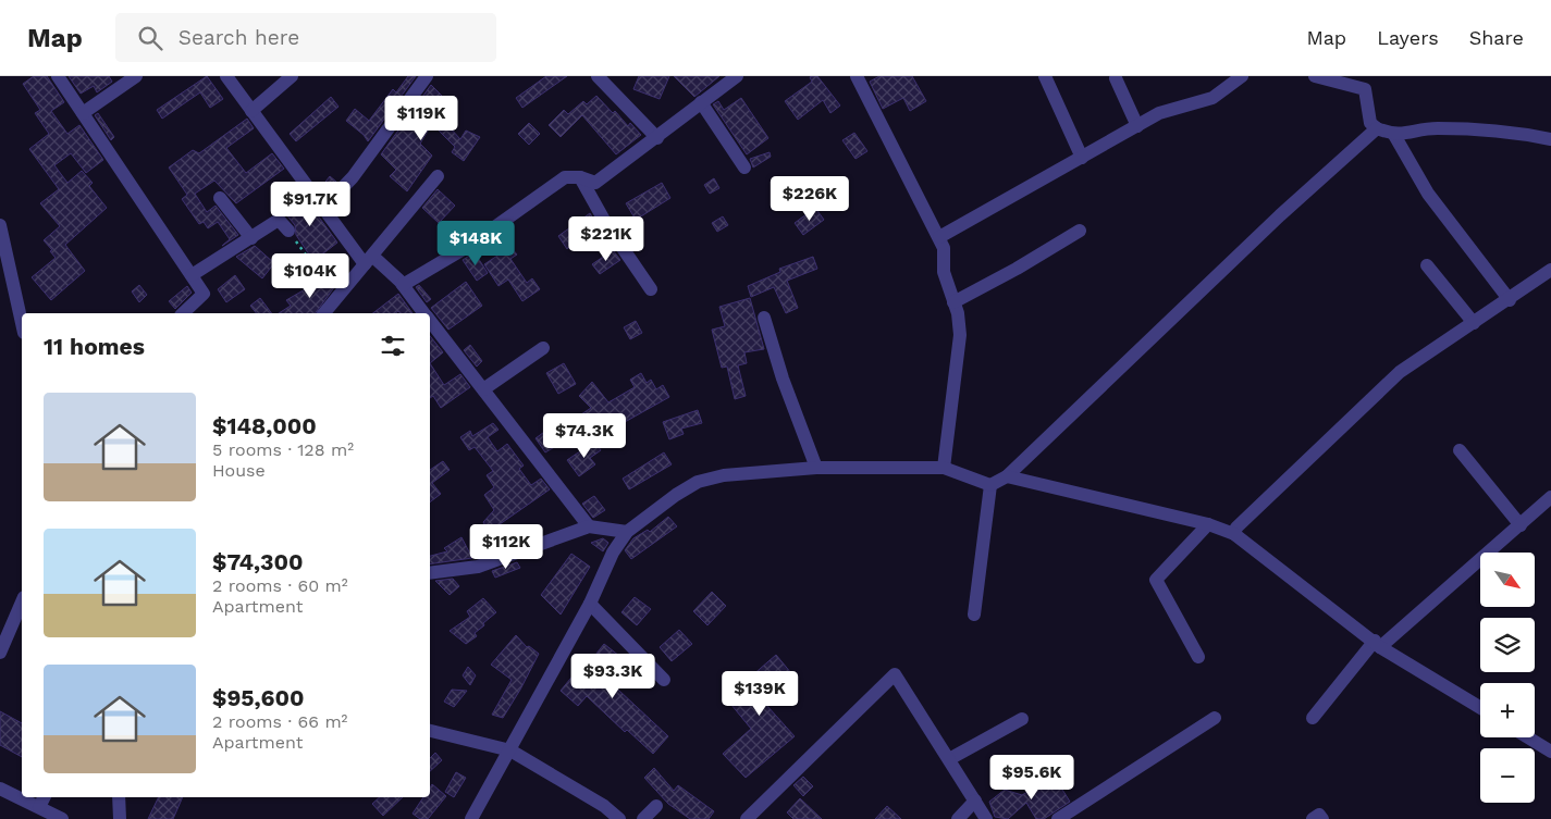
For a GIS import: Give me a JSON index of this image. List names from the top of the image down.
{
  "north": "bottom right",
  "page": {
    "header": "Map",
    "search": "Search here",
    "nav": ["Map", "Layers", "Share"],
    "price": [
      "$119K",
      "$226K",
      "$91.7K",
      "$221K",
      "$148K",
      "$104K",
      "$74.3K",
      "$112K",
      "$93.3K",
      "$139K",
      "$95.6K"
    ],
    "heading": "11 homes",
    "list": [
      {
        "name": "$148,000",
        "note": "5 rooms · 128 m² · House"
      },
      {
        "name": "$74,300",
        "note": "2 rooms · 60 m² · Apartment"
      },
      {
        "name": "$95,600",
        "note": "2 rooms · 66 m² · Apartment"
      }
    ],
    "map_buttons": ["+", "−"]
  }
}
